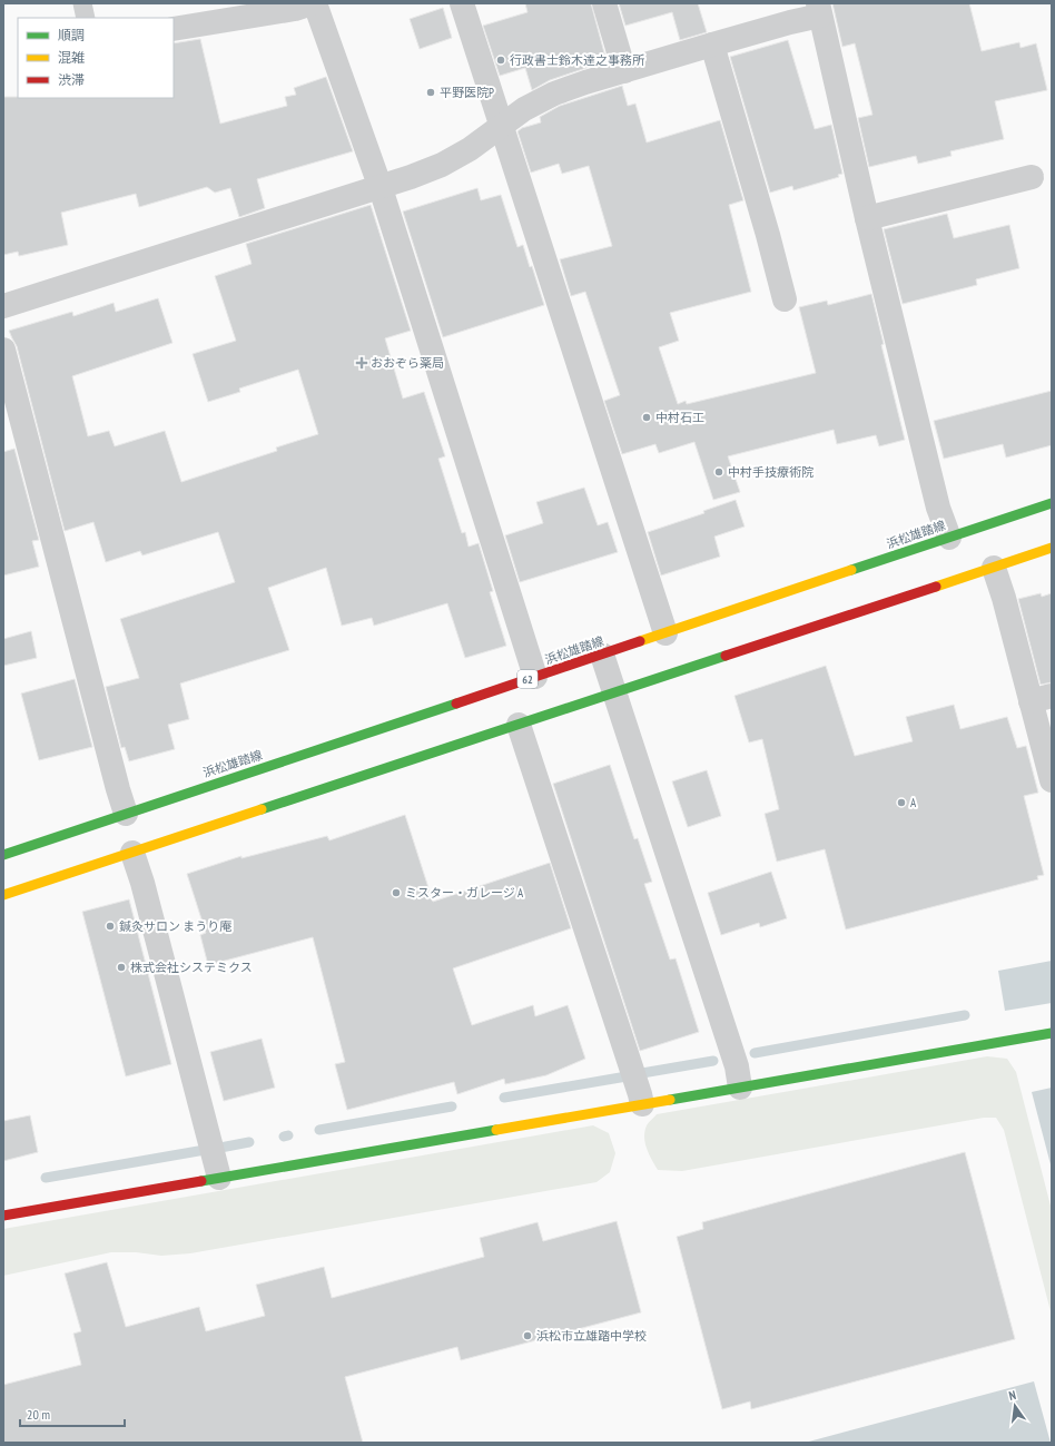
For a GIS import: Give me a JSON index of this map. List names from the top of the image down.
{
  "streets": {
    "main road": ["浜松雄踏線", "62"]
  },
  "places": {
    "other": [
      "行政書士鈴木達之事務所",
      "平野医院P",
      "中村石工",
      "中村手技療術院",
      "A",
      "ミスター・ガレージ A",
      "鍼灸サロン まうり庵",
      "株式会社システミクス",
      "浜松市立雄踏中学校"
    ],
    "health": ["おおぞら薬局"]
  },
  "legend": ["順調", "混雑", "渋滞"],
  "scale_bar": "20 m",
  "north": "top"
}
